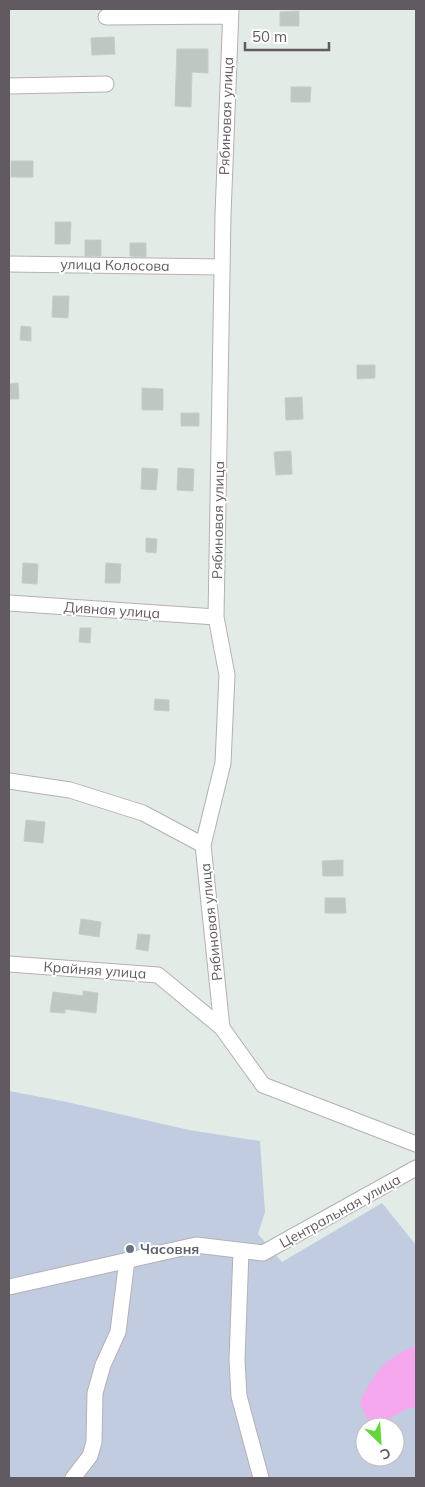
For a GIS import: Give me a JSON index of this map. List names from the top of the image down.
{
  "streets": {
    "street": [
      "Рябиновая улица",
      "улица Колосова",
      "Дивная улица",
      "Крайняя улица",
      "Центральная улица"
    ]
  },
  "crossings": [
    ["Рябиновая улица", "улица Колосова"],
    ["Рябиновая улица", "Дивная улица"],
    ["Рябиновая улица", "Крайняя улица"]
  ],
  "places": ["Часовня"],
  "scale_bar": "50 m",
  "north": "bottom right"
}
